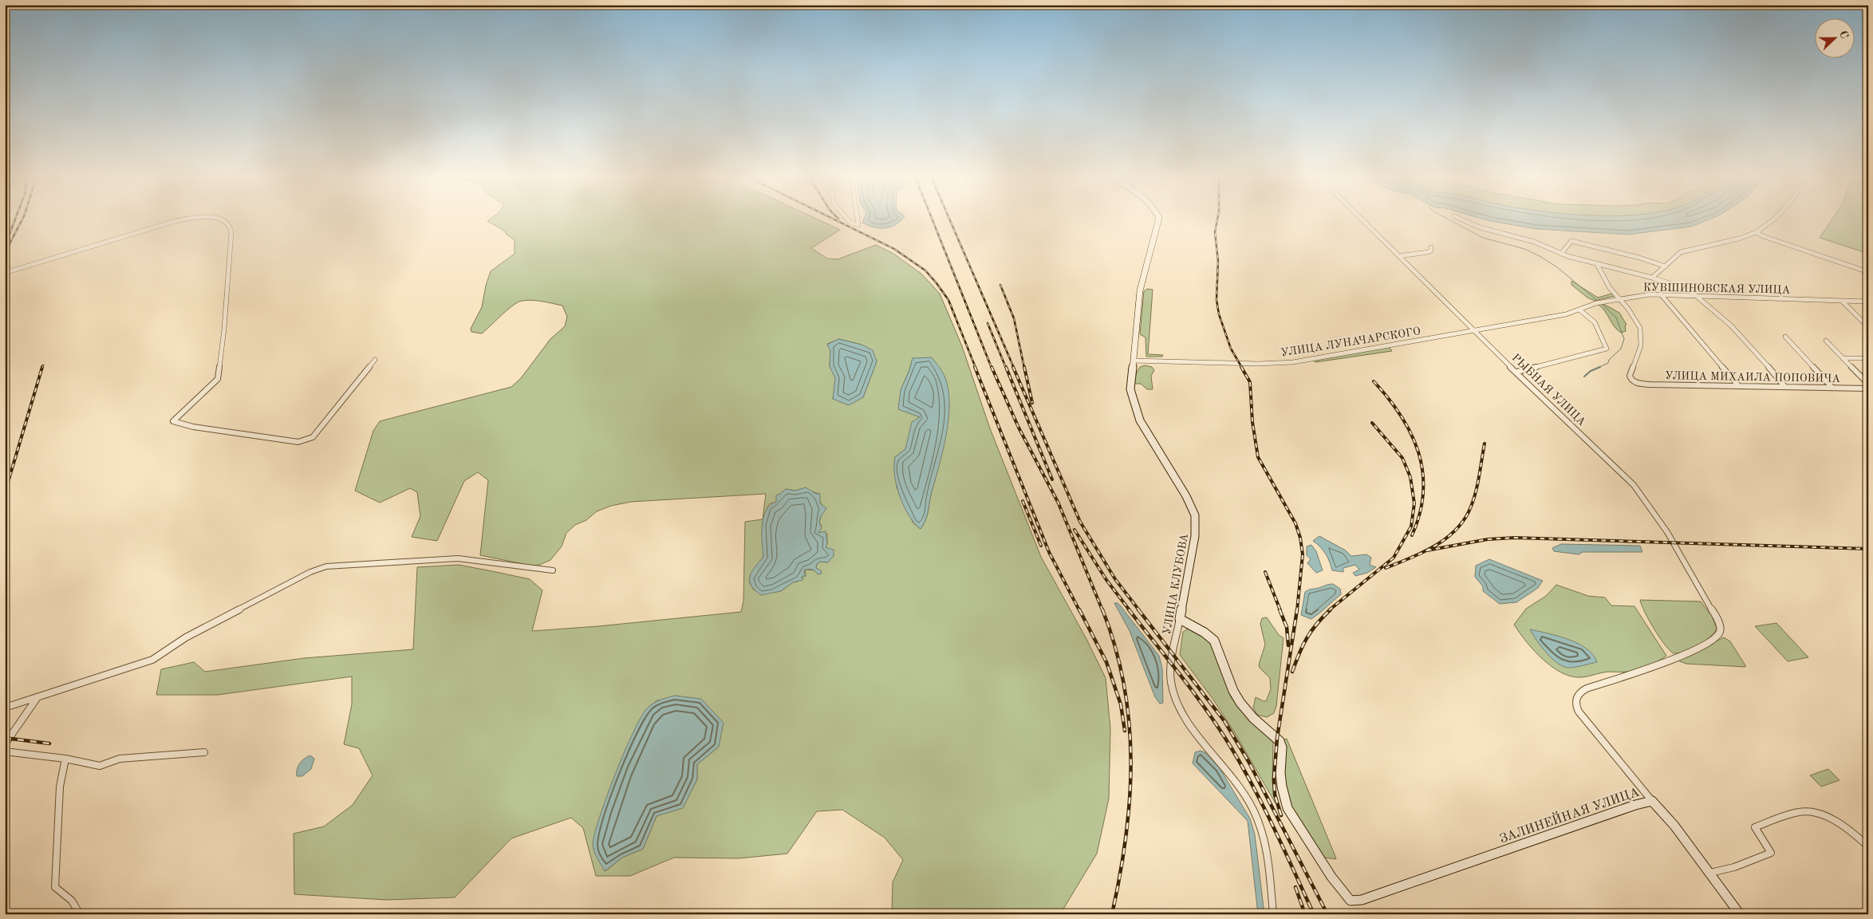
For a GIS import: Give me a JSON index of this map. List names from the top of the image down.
{
  "streets": {
    "main road": ["УЛИЦА КЛУБОВА", "ЗАЛИНЕЙНАЯ УЛИЦА"],
    "street": [
      "КУВШИНОВСКАЯ УЛИЦА",
      "УЛИЦА ЛУНАЧАРСКОГО",
      "УЛИЦА МИХАИЛА ПОПОВИЧА",
      "РЫБНАЯ УЛИЦА"
    ]
  },
  "crossings": [
    ["КУВШИНОВСКАЯ УЛИЦА", "УЛИЦА ЛУНАЧАРСКОГО"],
    ["КУВШИНОВСКАЯ УЛИЦА", "УЛИЦА МИХАИЛА ПОПОВИЧА"],
    ["КУВШИНОВСКАЯ УЛИЦА", "РЫБНАЯ УЛИЦА"],
    ["УЛИЦА ЛУНАЧАРСКОГО", "РЫБНАЯ УЛИЦА"],
    ["УЛИЦА ЛУНАЧАРСКОГО", "УЛИЦА КЛУБОВА"],
    ["РЫБНАЯ УЛИЦА", "ЗАЛИНЕЙНАЯ УЛИЦА"],
    ["УЛИЦА КЛУБОВА", "ЗАЛИНЕЙНАЯ УЛИЦА"]
  ],
  "north": "right"
}
